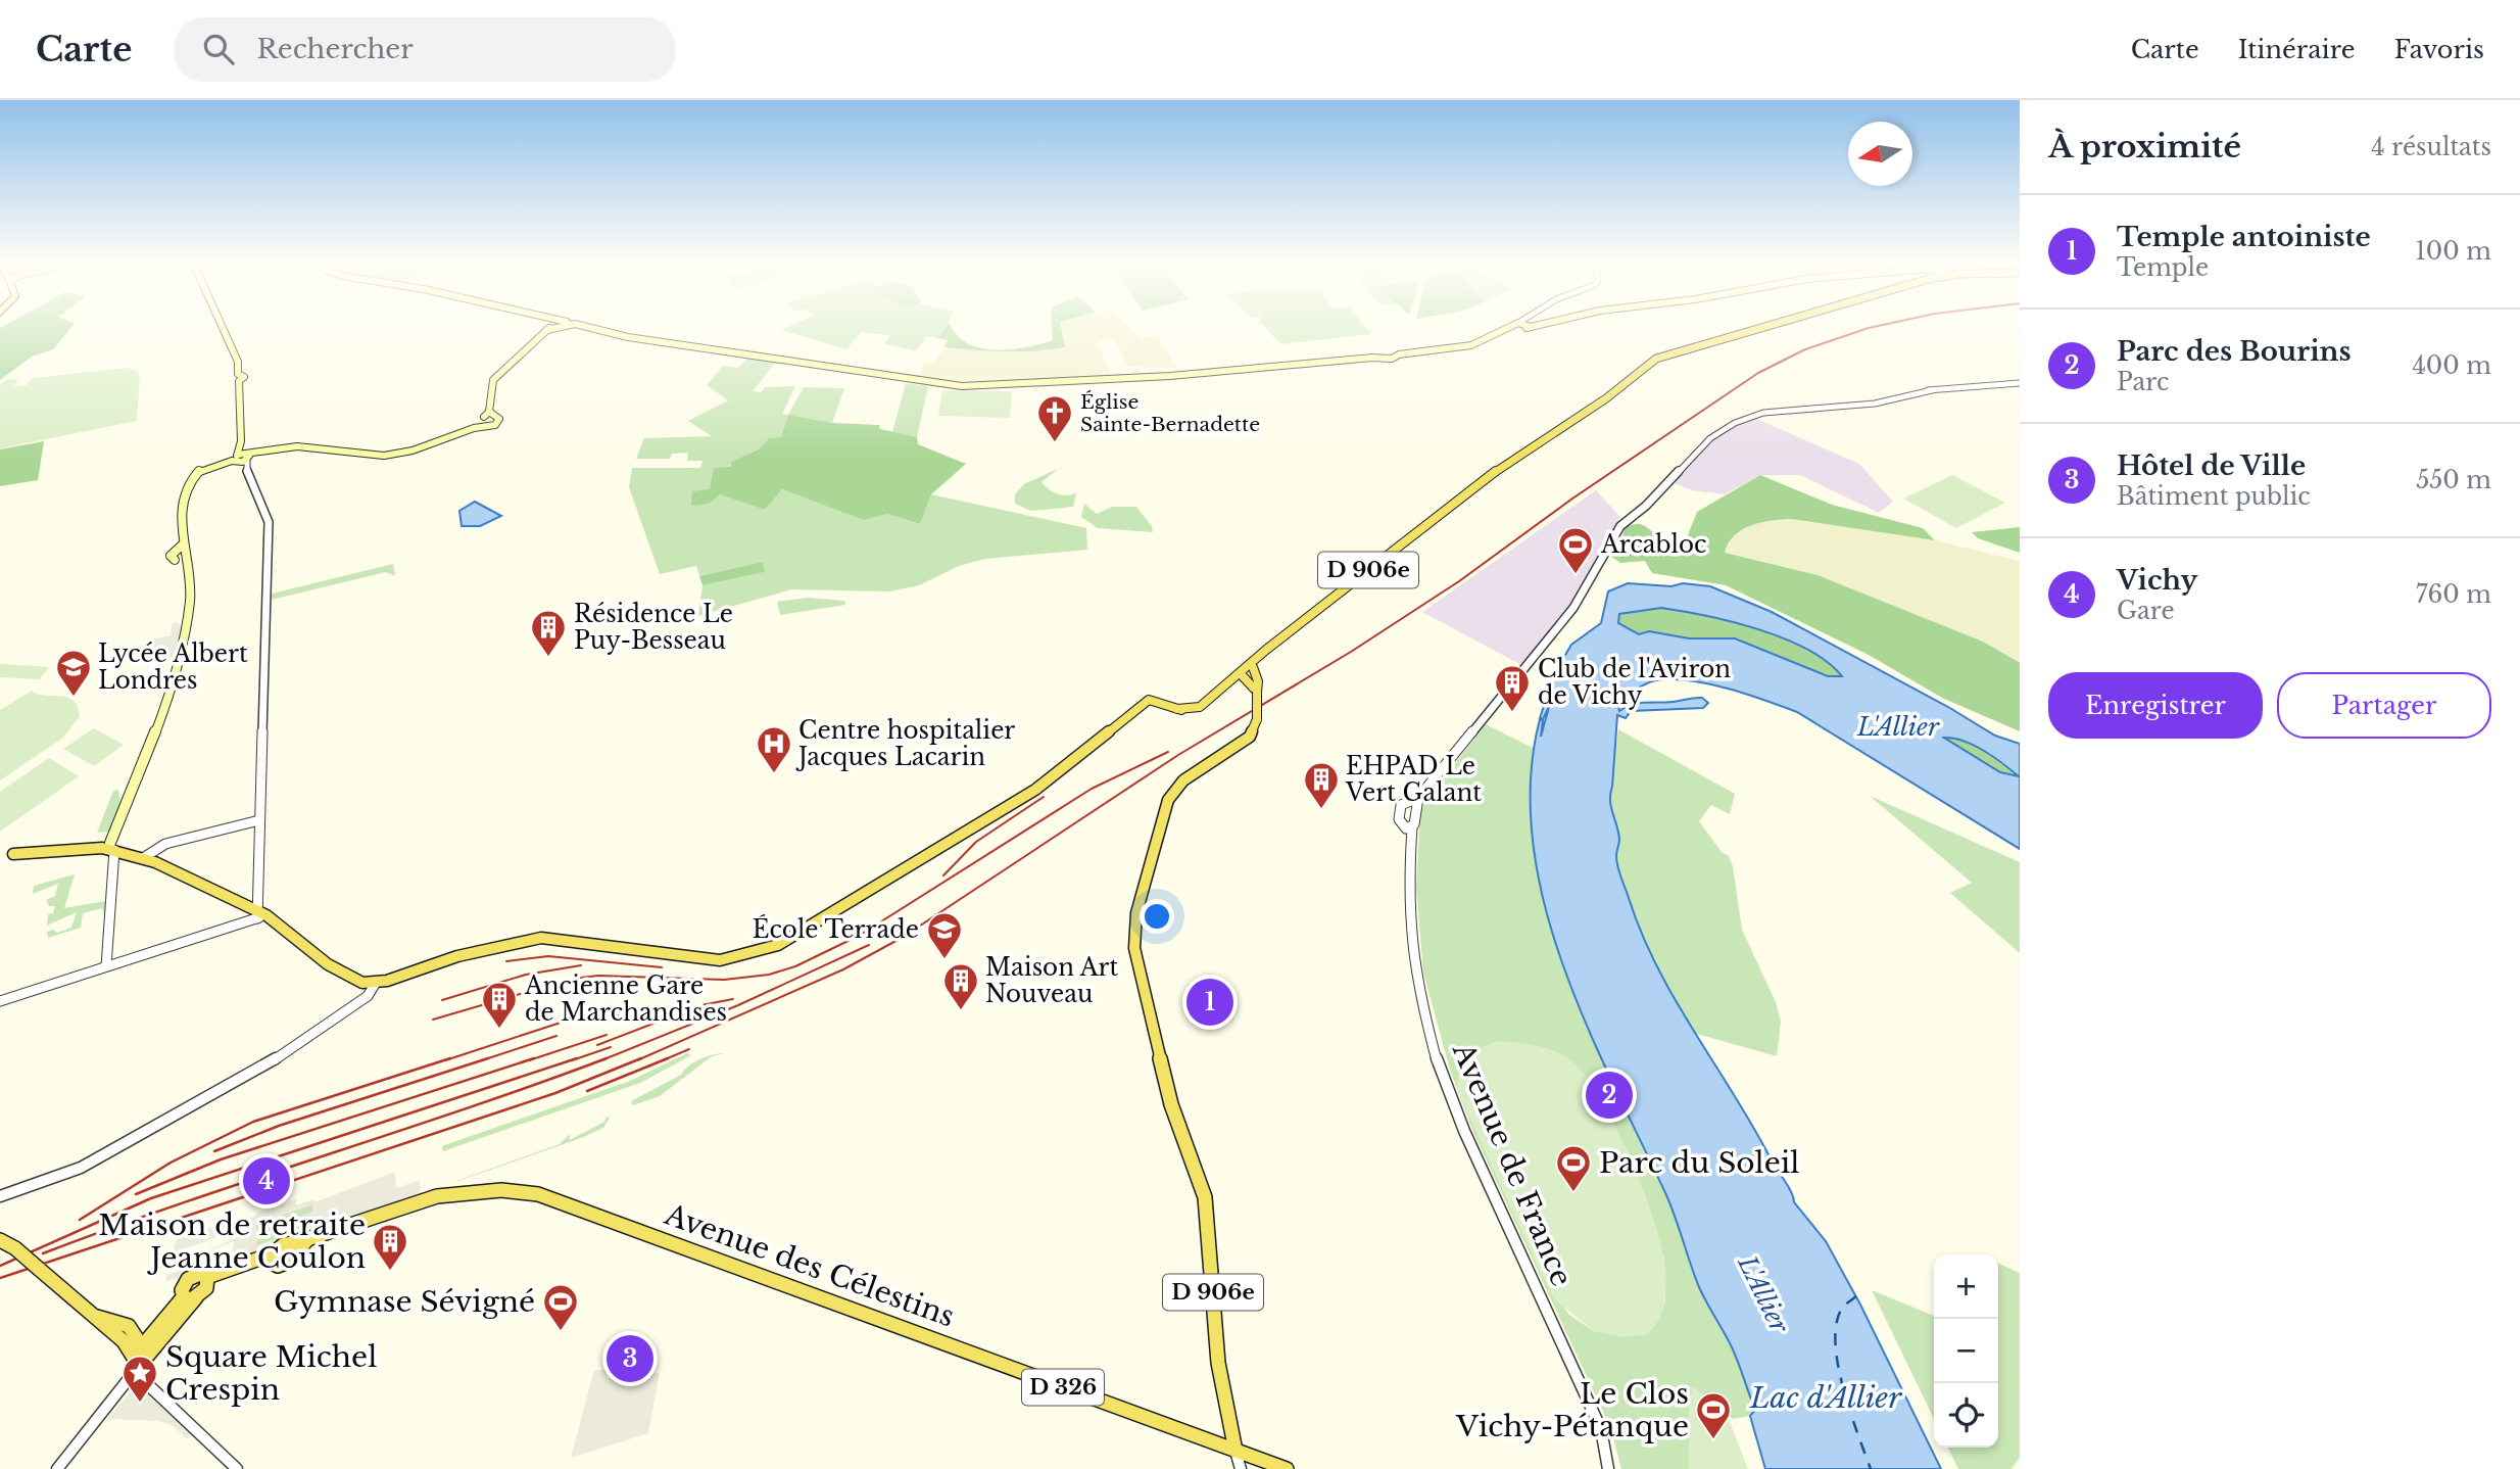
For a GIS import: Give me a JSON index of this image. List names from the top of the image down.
{
  "streets": {
    "main road": ["D 906e", "Avenue des Célestins", "D 326"],
    "street": ["Avenue de France"]
  },
  "crossings": [
    ["D 906e", "Avenue des Célestins"]
  ],
  "water": ["L'Allier", "Lac d'Allier"],
  "places": {
    "church": ["Église Sainte-Bernadette"],
    "sports": [
      "Arcabloc",
      "Parc du Soleil",
      "Gymnase Sévigné",
      "Le Clos Vichy-Pétanque"
    ],
    "building": [
      "Résidence Le Puy-Besseau",
      "Club de l'Aviron de Vichy",
      "EHPAD Le Vert Galant",
      "Maison Art Nouveau",
      "Ancienne Gare de Marchandises",
      "Maison de retraite Jeanne Coulon"
    ],
    "school or university": ["Lycée Albert Londres", "École Terrade"],
    "hospital": ["Centre hospitalier Jacques Lacarin"],
    "place": ["Square Michel Crespin"]
  },
  "north": "left",
  "page": {
    "header": "Carte",
    "search": "Rechercher",
    "nav": ["Carte", "Itinéraire", "Favoris"],
    "heading": ["À proximité", "4 résultats"],
    "list": [
      {
        "mark": "1",
        "name": "Temple antoiniste",
        "note": "Temple",
        "value": "100 m"
      },
      {
        "mark": "2",
        "name": "Parc des Bourins",
        "note": "Parc",
        "value": "400 m"
      },
      {
        "mark": "3",
        "name": "Hôtel de Ville",
        "note": "Bâtiment public",
        "value": "550 m"
      },
      {
        "mark": "4",
        "name": "Vichy",
        "note": "Gare",
        "value": "760 m"
      }
    ],
    "buttons": ["Enregistrer", "Partager"],
    "pins": [
      "1",
      "2",
      "4",
      "3"
    ],
    "map_buttons": ["+", "−"]
  }
}
